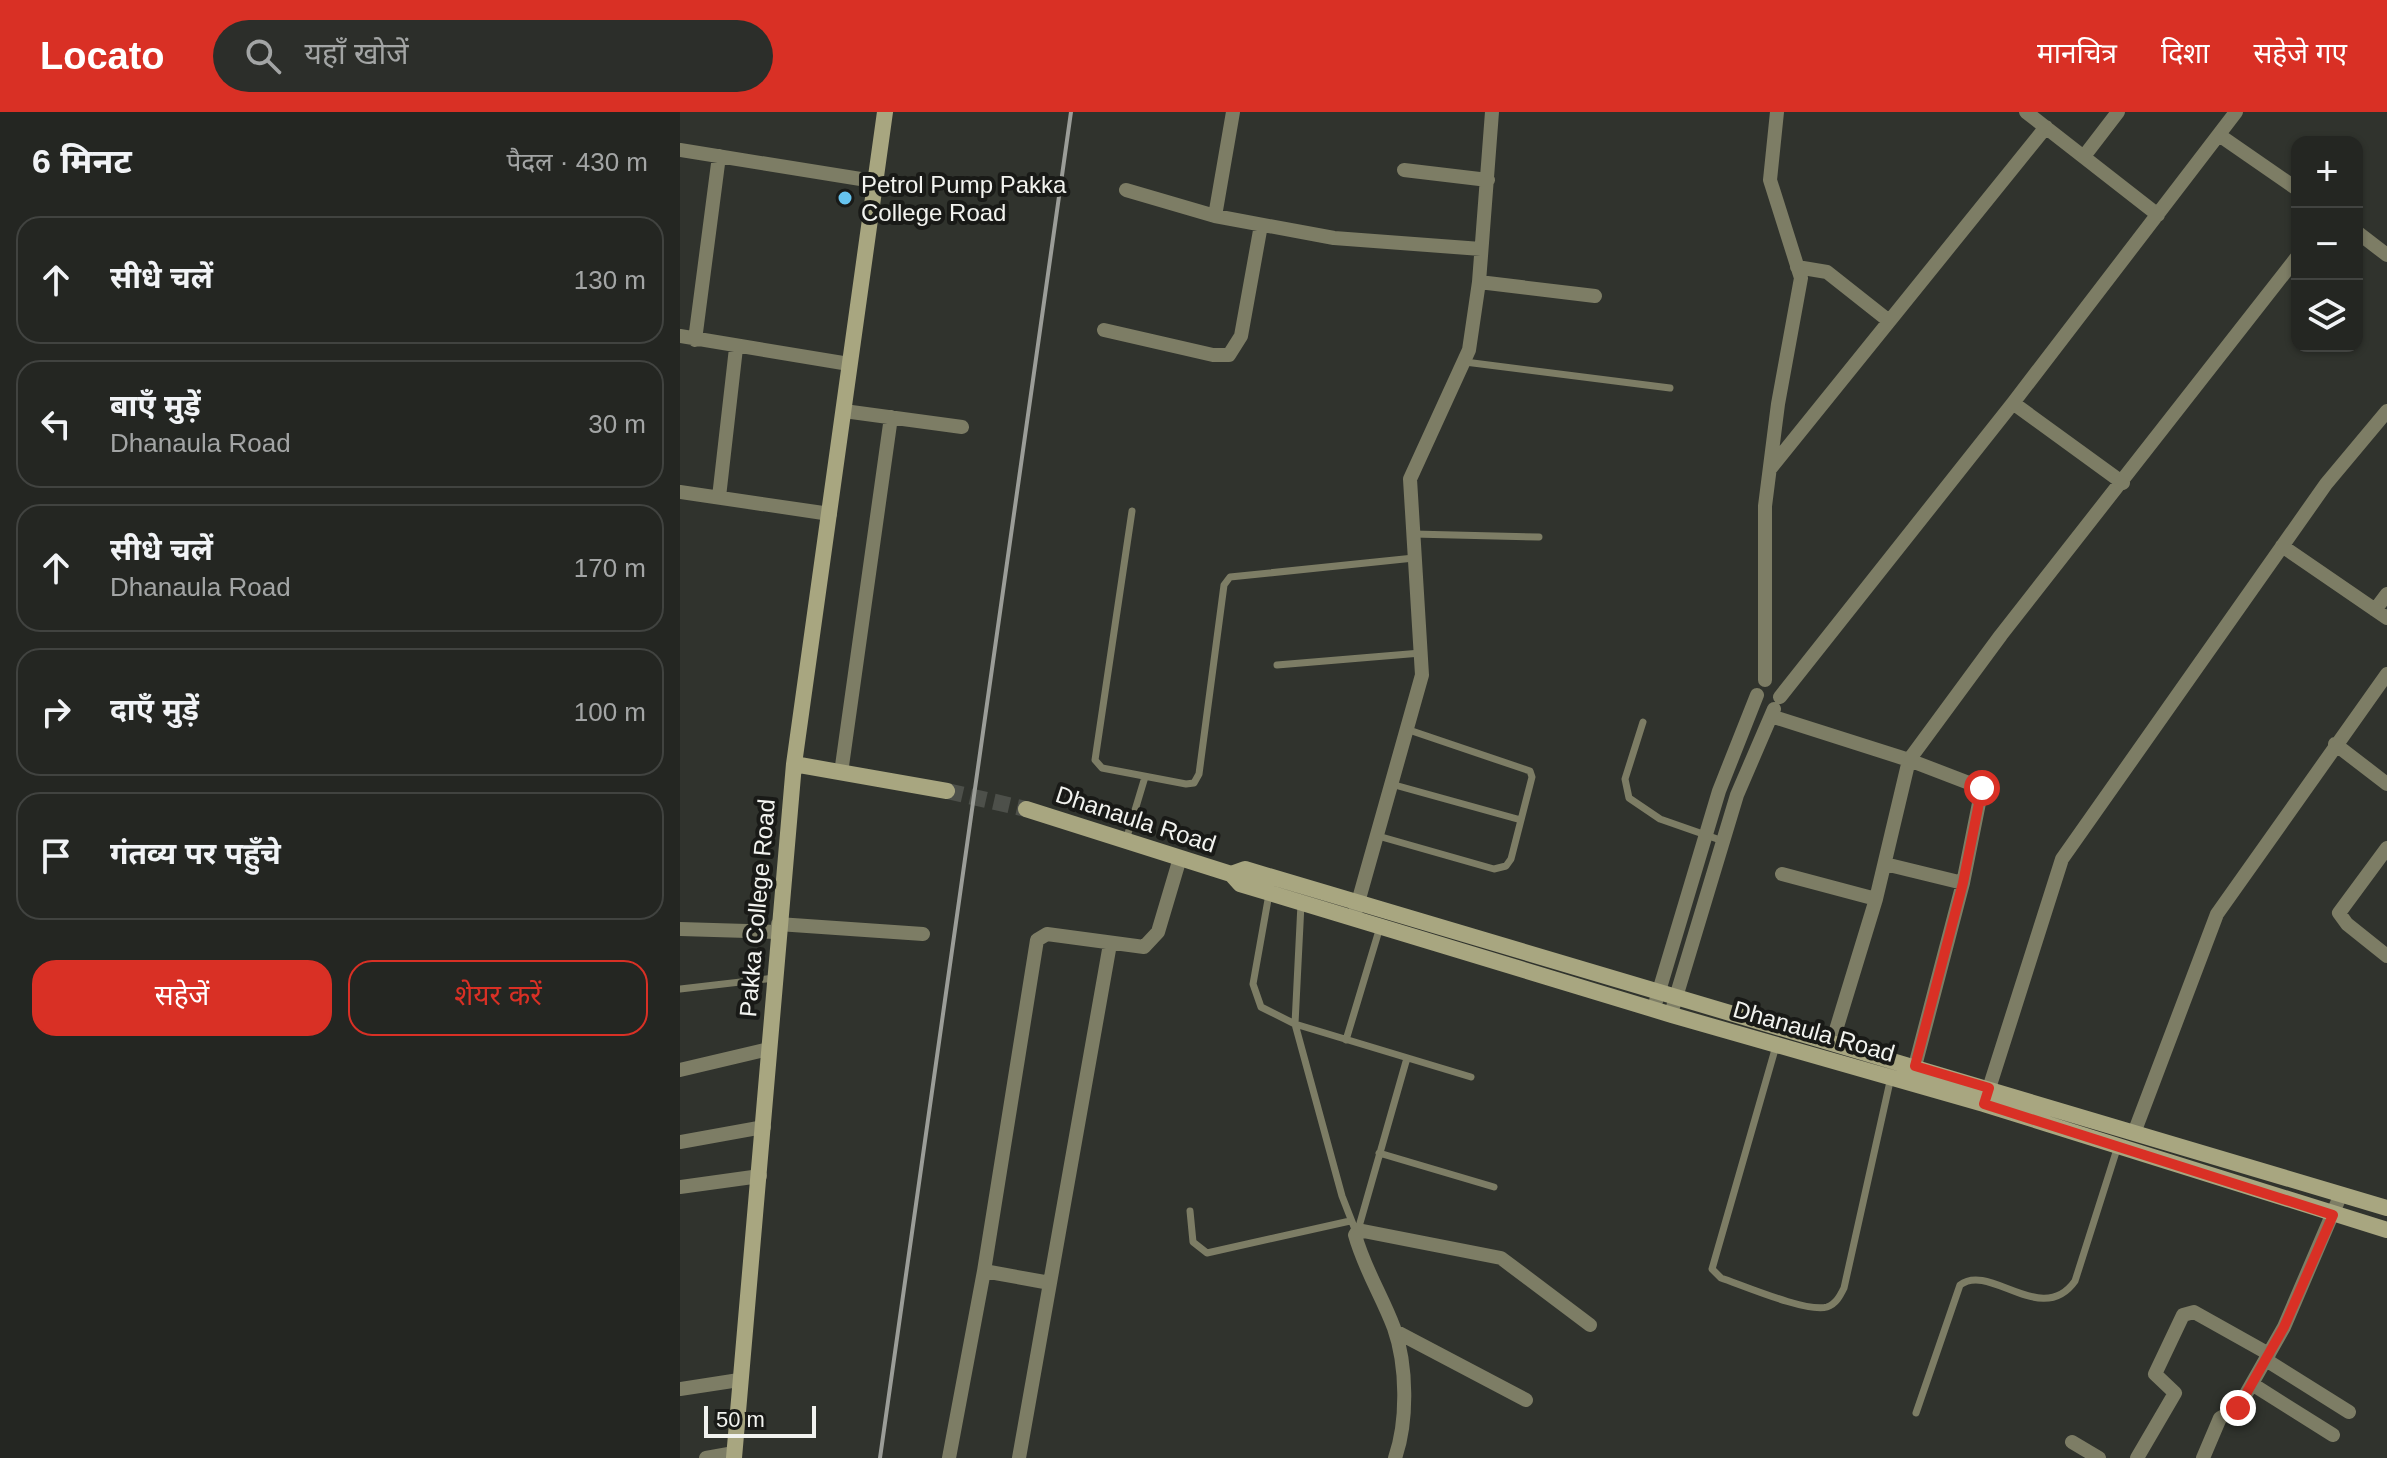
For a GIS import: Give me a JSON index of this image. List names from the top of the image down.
{
  "streets": {
    "street": ["Dhanaula Road", "Pakka College Road"]
  },
  "places": ["Petrol Pump Pakka College Road"],
  "scale_bar": "50 m",
  "page": {
    "header": "Locato",
    "search": "यहाँ खोजें",
    "nav": ["मानचित्र", "दिशा", "सहेजे गए"],
    "heading": ["6 मिनट", "पैदल · 430 m"],
    "map_buttons": ["+", "−"],
    "list": [
      ["सीधे चलें", "130 m"],
      ["बाएँ मुड़ें", "Dhanaula Road", "30 m"],
      ["सीधे चलें", "Dhanaula Road", "170 m"],
      ["दाएँ मुड़ें", "100 m"],
      "गंतव्य पर पहुँचे"
    ],
    "buttons": ["सहेजें", "शेयर करें"],
    "scale": "50 m"
  }
}
